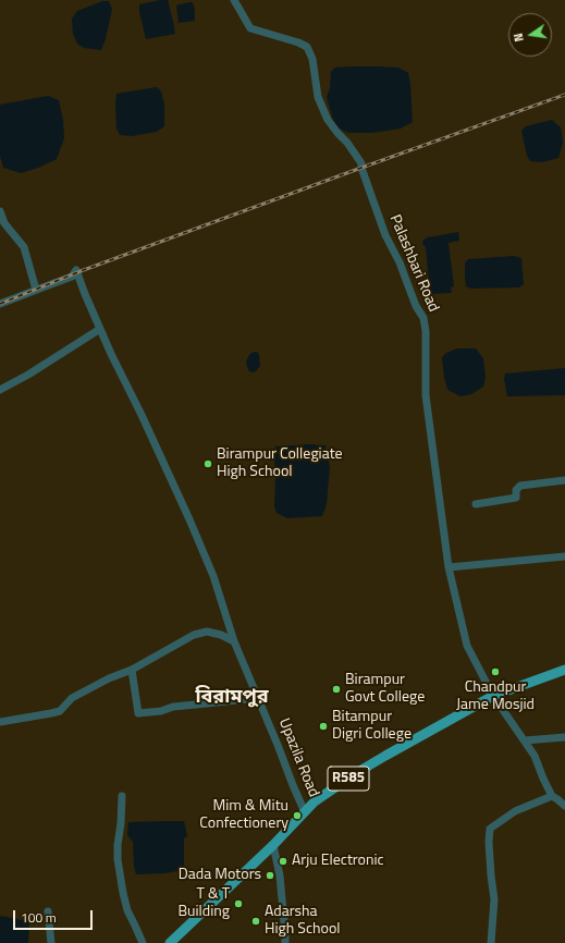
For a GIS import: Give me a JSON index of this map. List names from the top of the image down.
{
  "streets": {
    "main road": ["R585"],
    "street": ["Palashbari Road", "Upazila Road"]
  },
  "crossings": [
    ["Palashbari Road", "R585"],
    ["Upazila Road", "R585"]
  ],
  "districts": ["বিরামপুর"],
  "places": [
    "Birampur Collegiate High School",
    "Chandpur Jame Mosjid",
    "Birampur Govt College",
    "Bitampur Digri College",
    "Mim & Mitu Confectionery",
    "Arju Electronic",
    "Dada Motors",
    "T & T Building",
    "Adarsha High School"
  ],
  "scale_bar": "100 m",
  "north": "left"
}
